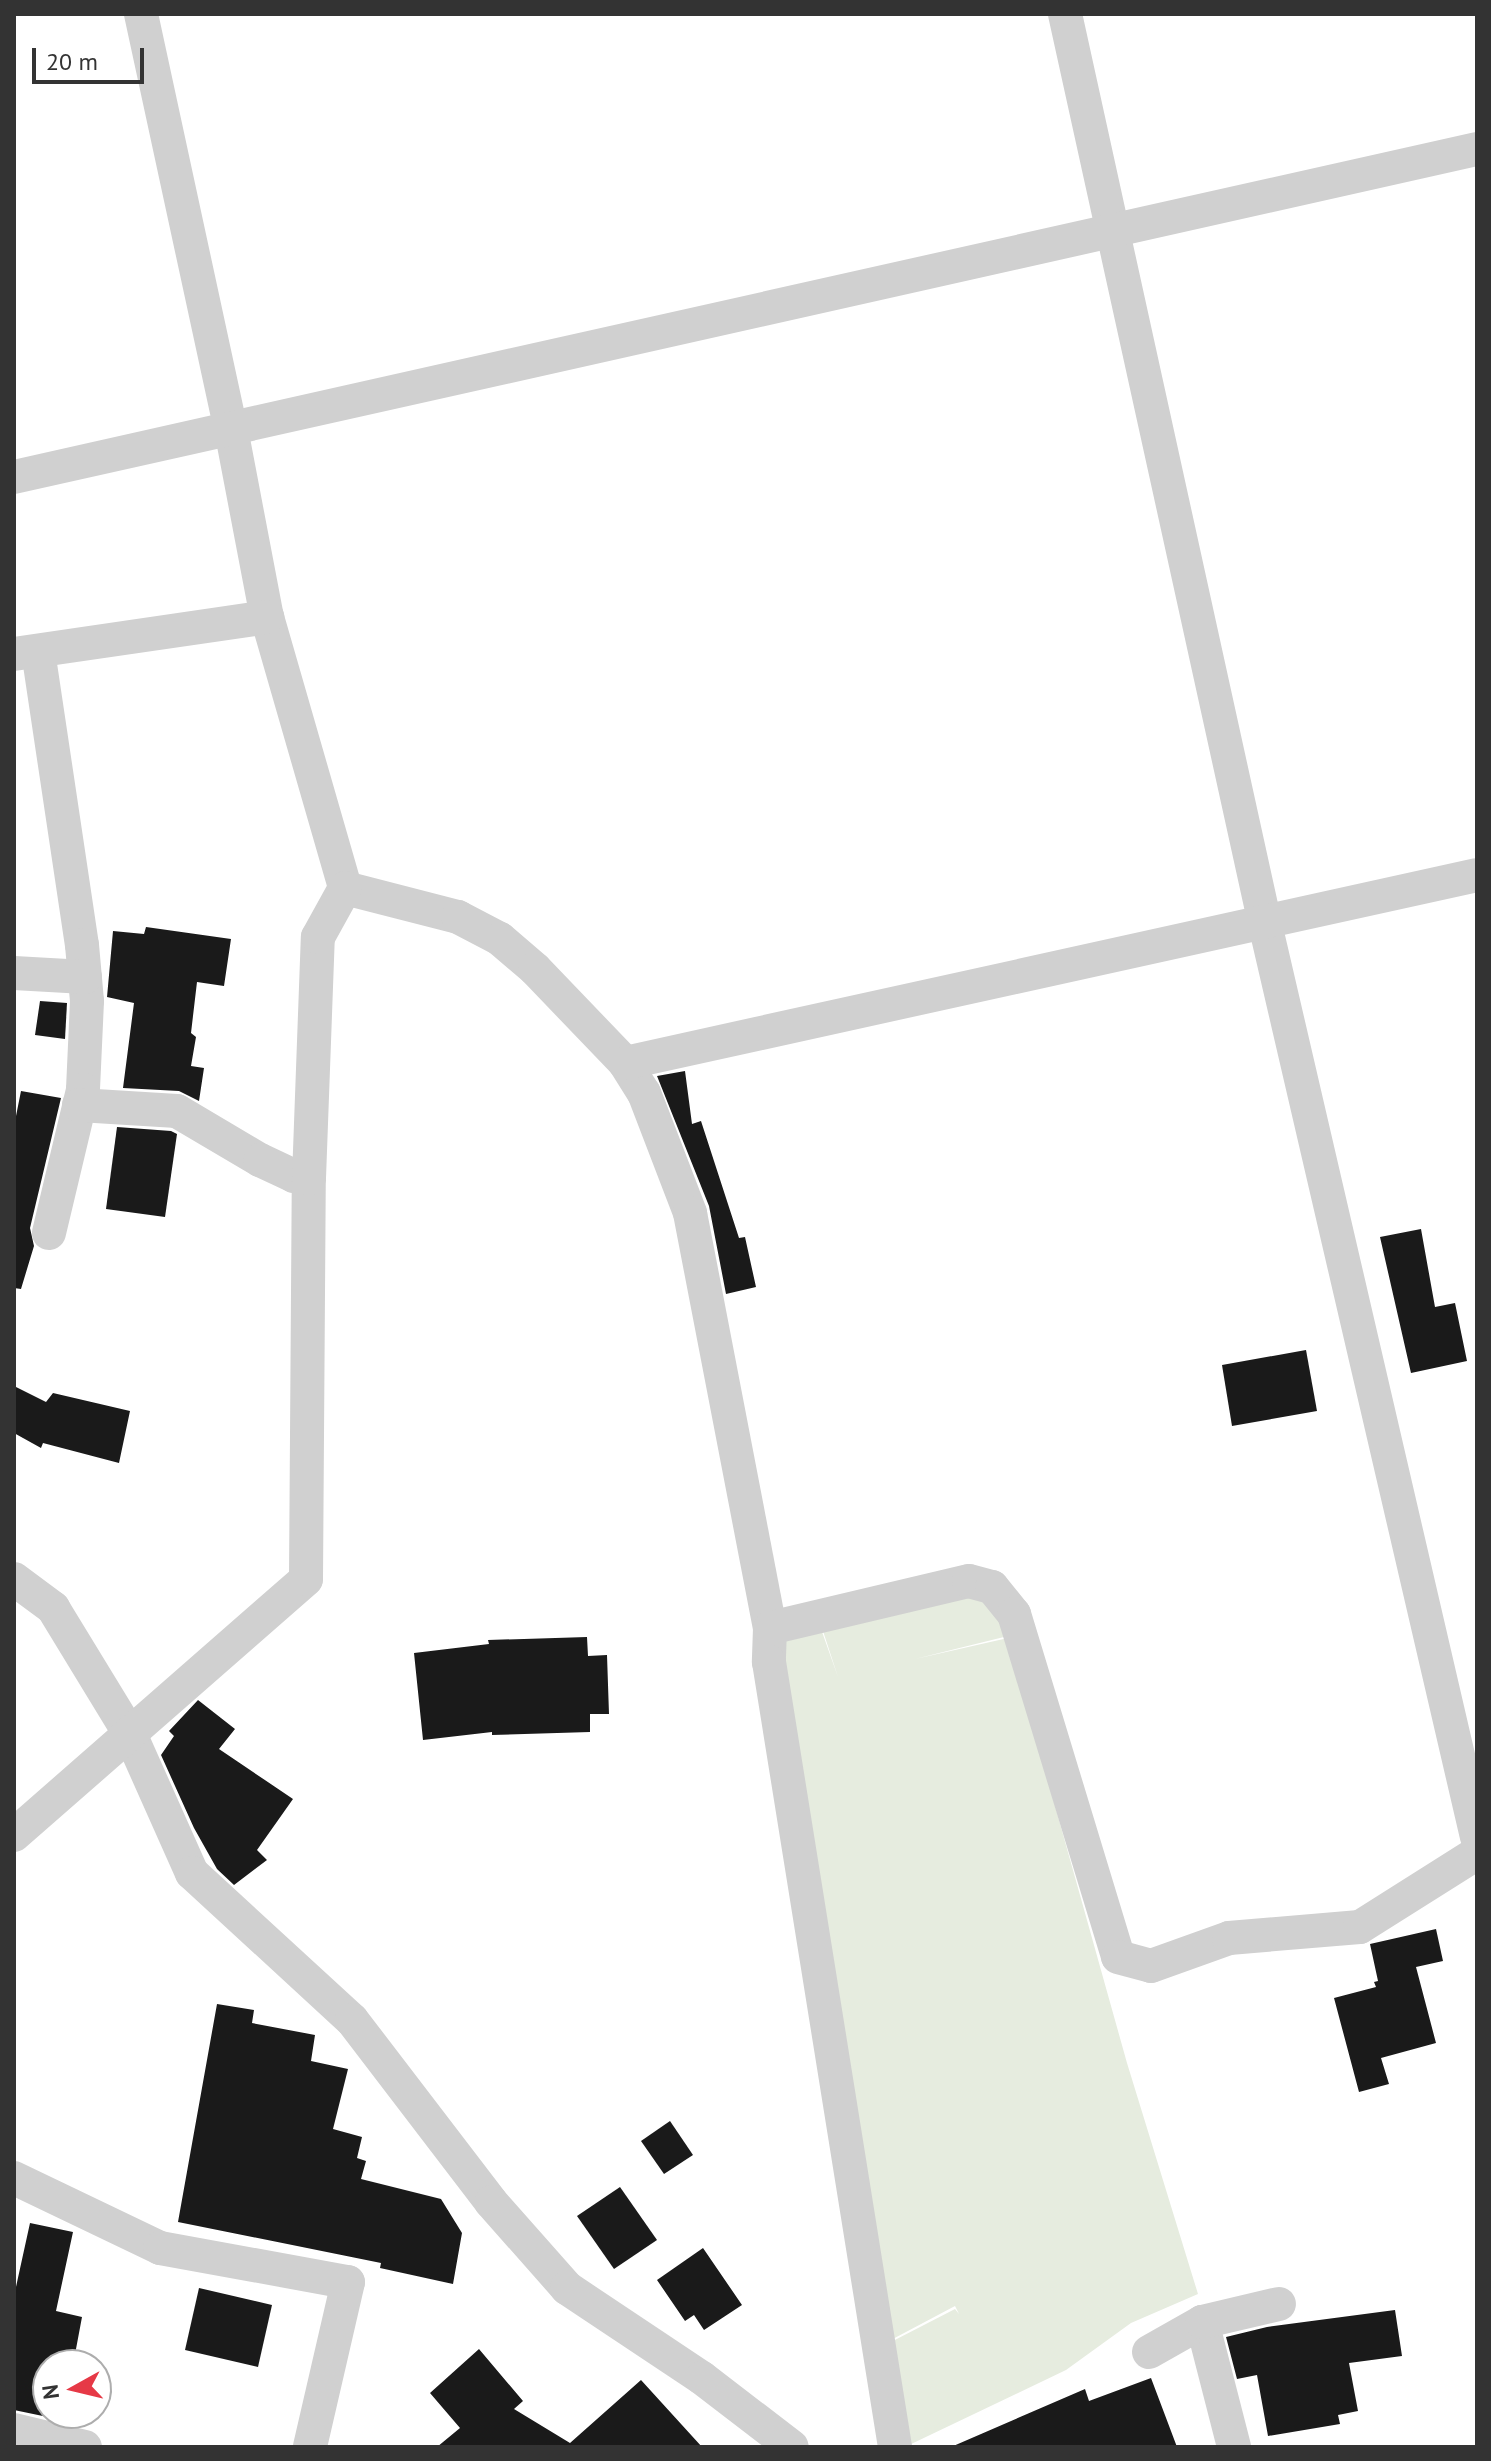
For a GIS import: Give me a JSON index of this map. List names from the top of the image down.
{
  "scale_bar": "20 m",
  "north": "left"
}
